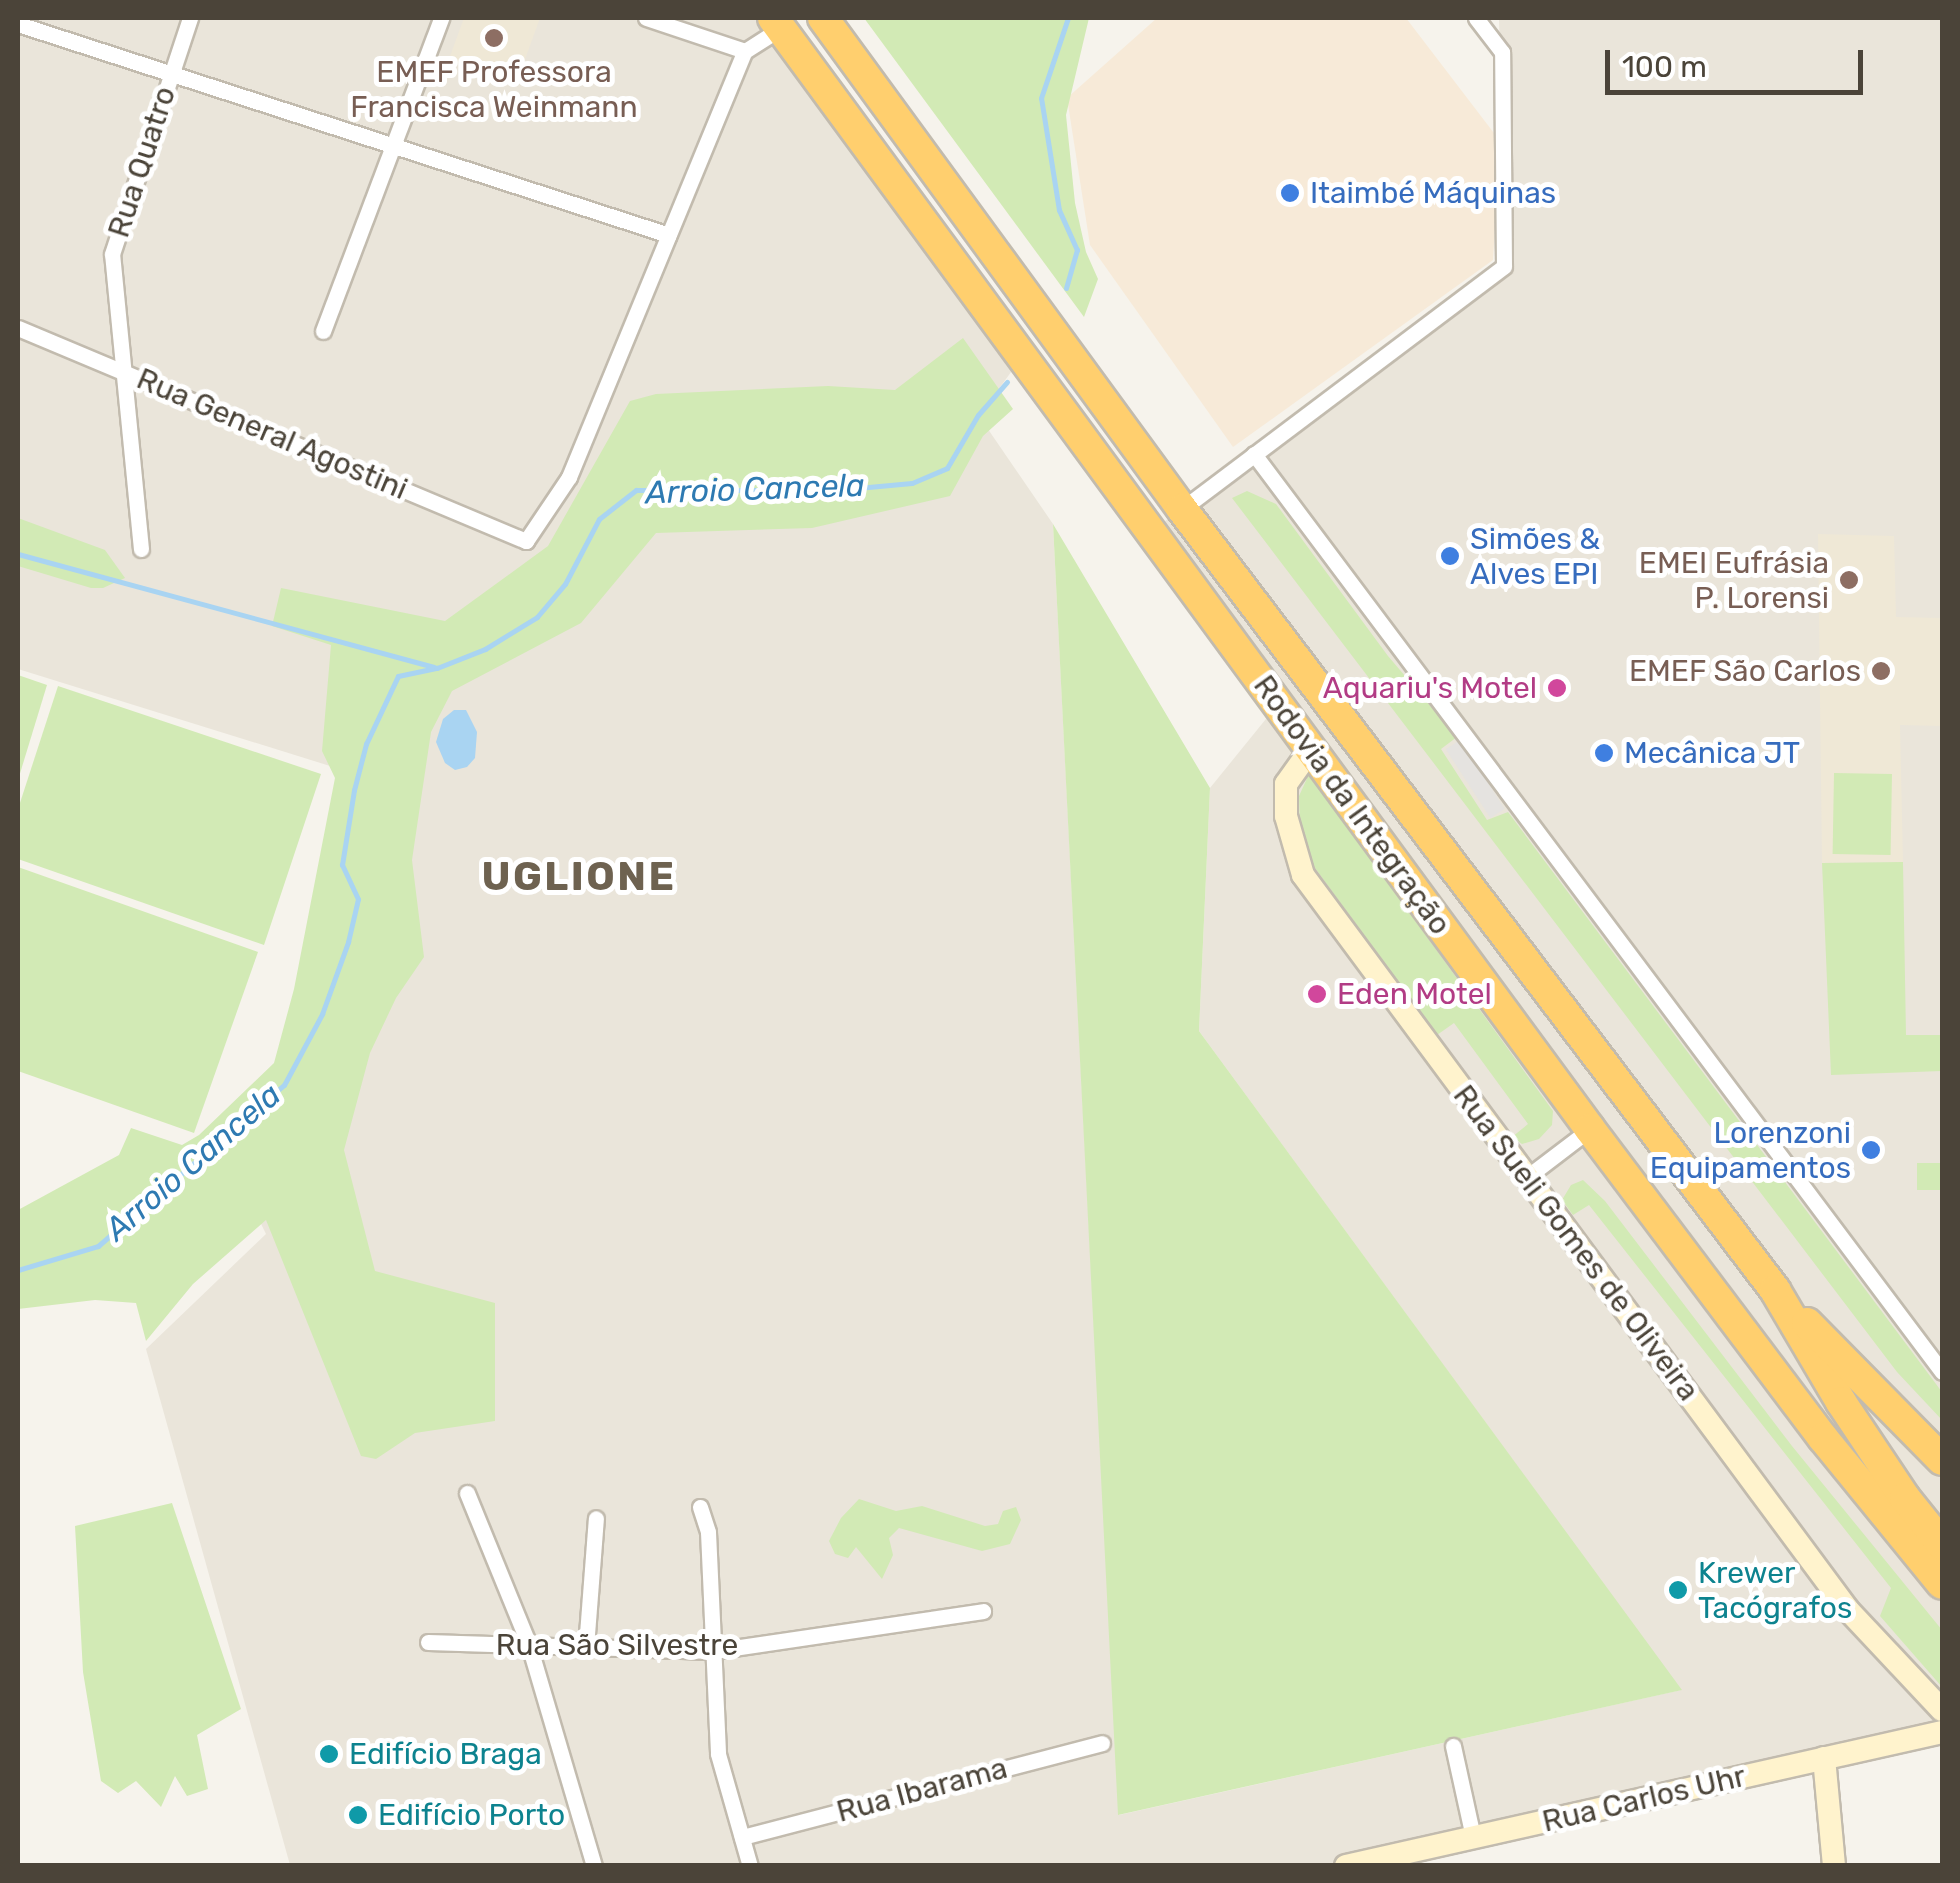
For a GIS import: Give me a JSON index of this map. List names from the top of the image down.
{
  "streets": {
    "highway": ["Rodovia da Integração"],
    "street": [
      "Rua Quatro",
      "Rua General Agostini",
      "Rua Sueli Gomes de Oliveira",
      "Rua São Silvestre",
      "Rua Ibarama",
      "Rua Carlos Uhr"
    ]
  },
  "crossings": [
    ["Rua Quatro", "Rua General Agostini"],
    ["Rodovia da Integração", "Rua Sueli Gomes de Oliveira"]
  ],
  "districts": ["UGLIONE"],
  "water": ["Arroio Cancela"],
  "places": [
    "EMEF Professora Francisca Weinmann",
    "Itaimbé Máquinas",
    "Simões & Alves EPI",
    "EMEI Eufrásia P. Lorensi",
    "EMEF São Carlos",
    "Aquariu's Motel",
    "Mecânica JT",
    "Eden Motel",
    "Lorenzoni Equipamentos",
    "Krewer Tacógrafos",
    "Edifício Braga",
    "Edifício Porto"
  ],
  "scale_bar": "100 m"
}
